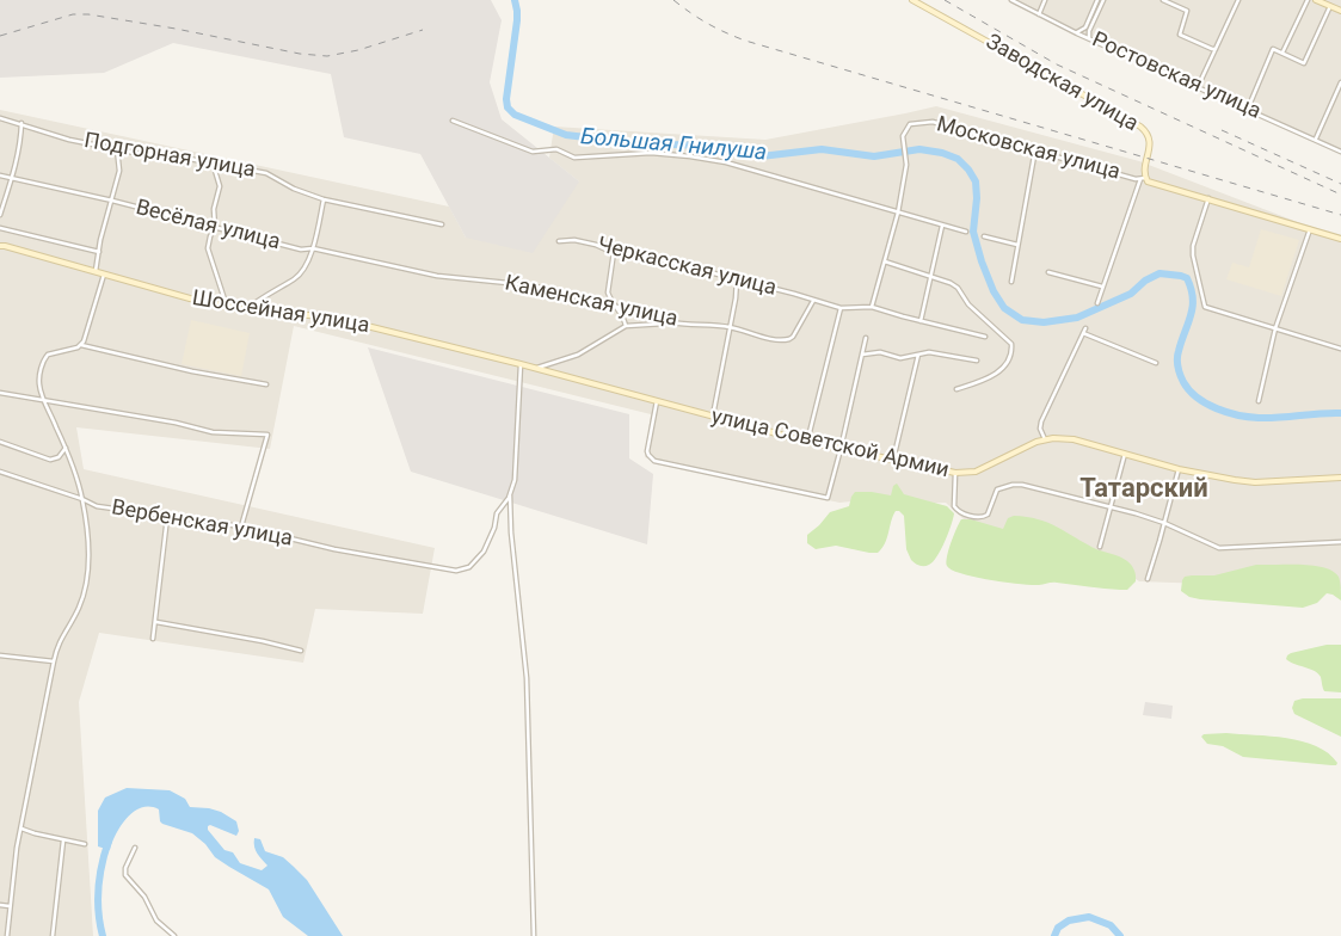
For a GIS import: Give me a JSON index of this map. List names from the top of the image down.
{
  "streets": {
    "main road": ["Заводская улица", "Шоссейная улица", "улица Советской Армии"],
    "street": [
      "Ростовская улица",
      "Московская улица",
      "Подгорная улица",
      "Весёлая улица",
      "Черкасская улица",
      "Каменская улица",
      "Вербенская улица"
    ]
  },
  "crossings": [
    ["Заводская улица", "Московская улица"],
    ["Весёлая улица", "Каменская улица"],
    ["Черкасская улица", "Каменская улица"],
    ["Шоссейная улица", "улица Советской Армии"]
  ],
  "districts": ["Татарский"],
  "water": ["Большая Гнилуша"]
}
